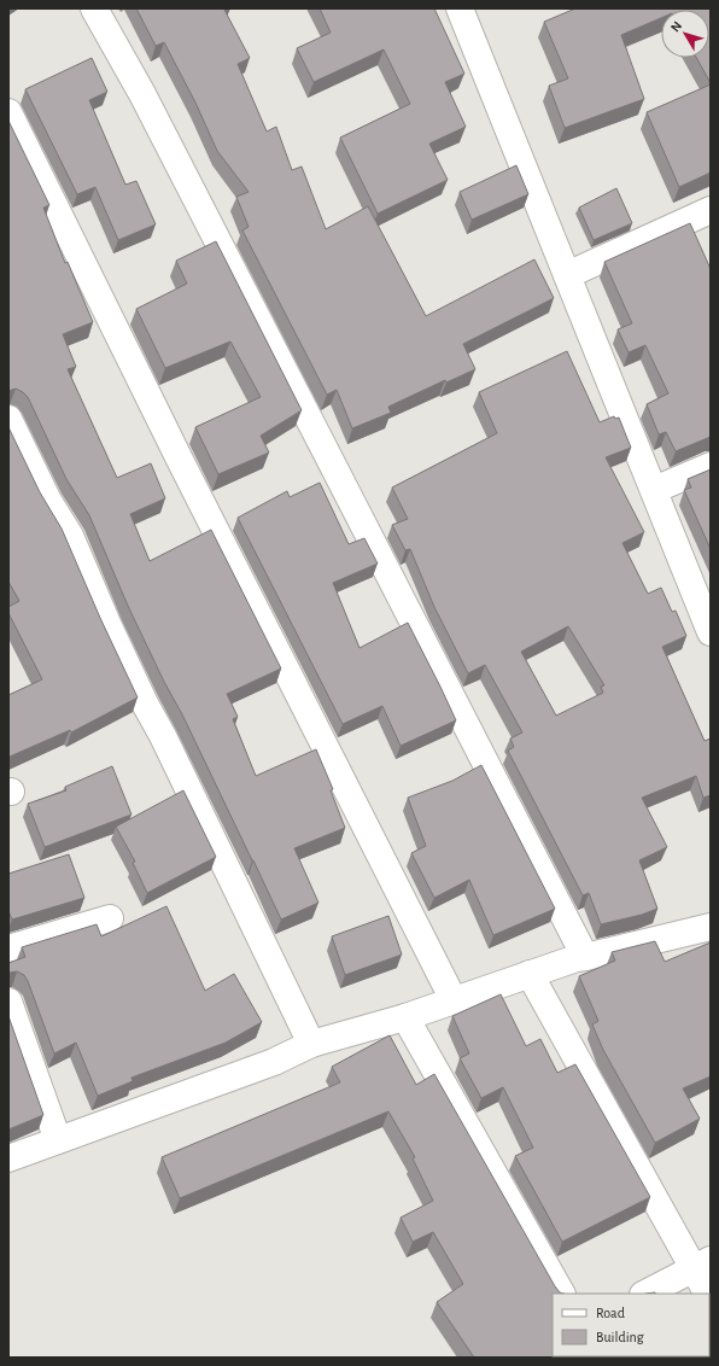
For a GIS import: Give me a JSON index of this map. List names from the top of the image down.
{
  "legend": ["Road", "Building"],
  "north": "top left"
}
